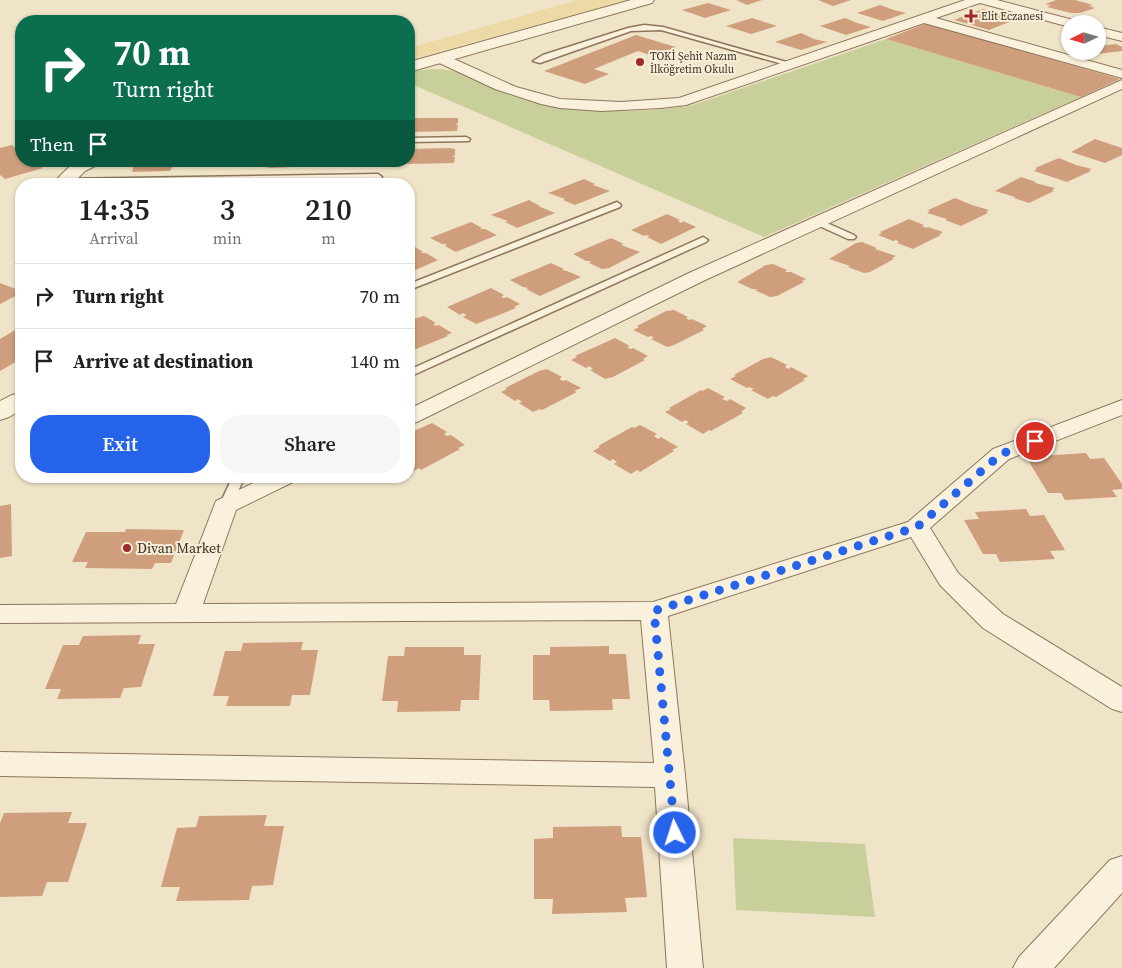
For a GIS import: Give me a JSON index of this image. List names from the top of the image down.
{
  "places": {
    "health": ["Elit Eczanesi"],
    "other": ["TOKİ Şehit Nazım İlköğretim Okulu", "Divan Market"]
  },
  "north": "left",
  "page": {
    "turn": ["70 m", "Turn right"],
    "then": "Then",
    "eta": [
      "14:35",
      "Arrival",
      "3",
      "min",
      "210",
      "m"
    ],
    "list": [
      {
        "name": "Turn right",
        "value": "70 m"
      },
      {
        "name": "Arrive at destination",
        "value": "140 m"
      }
    ],
    "buttons": ["Exit", "Share"]
  }
}
